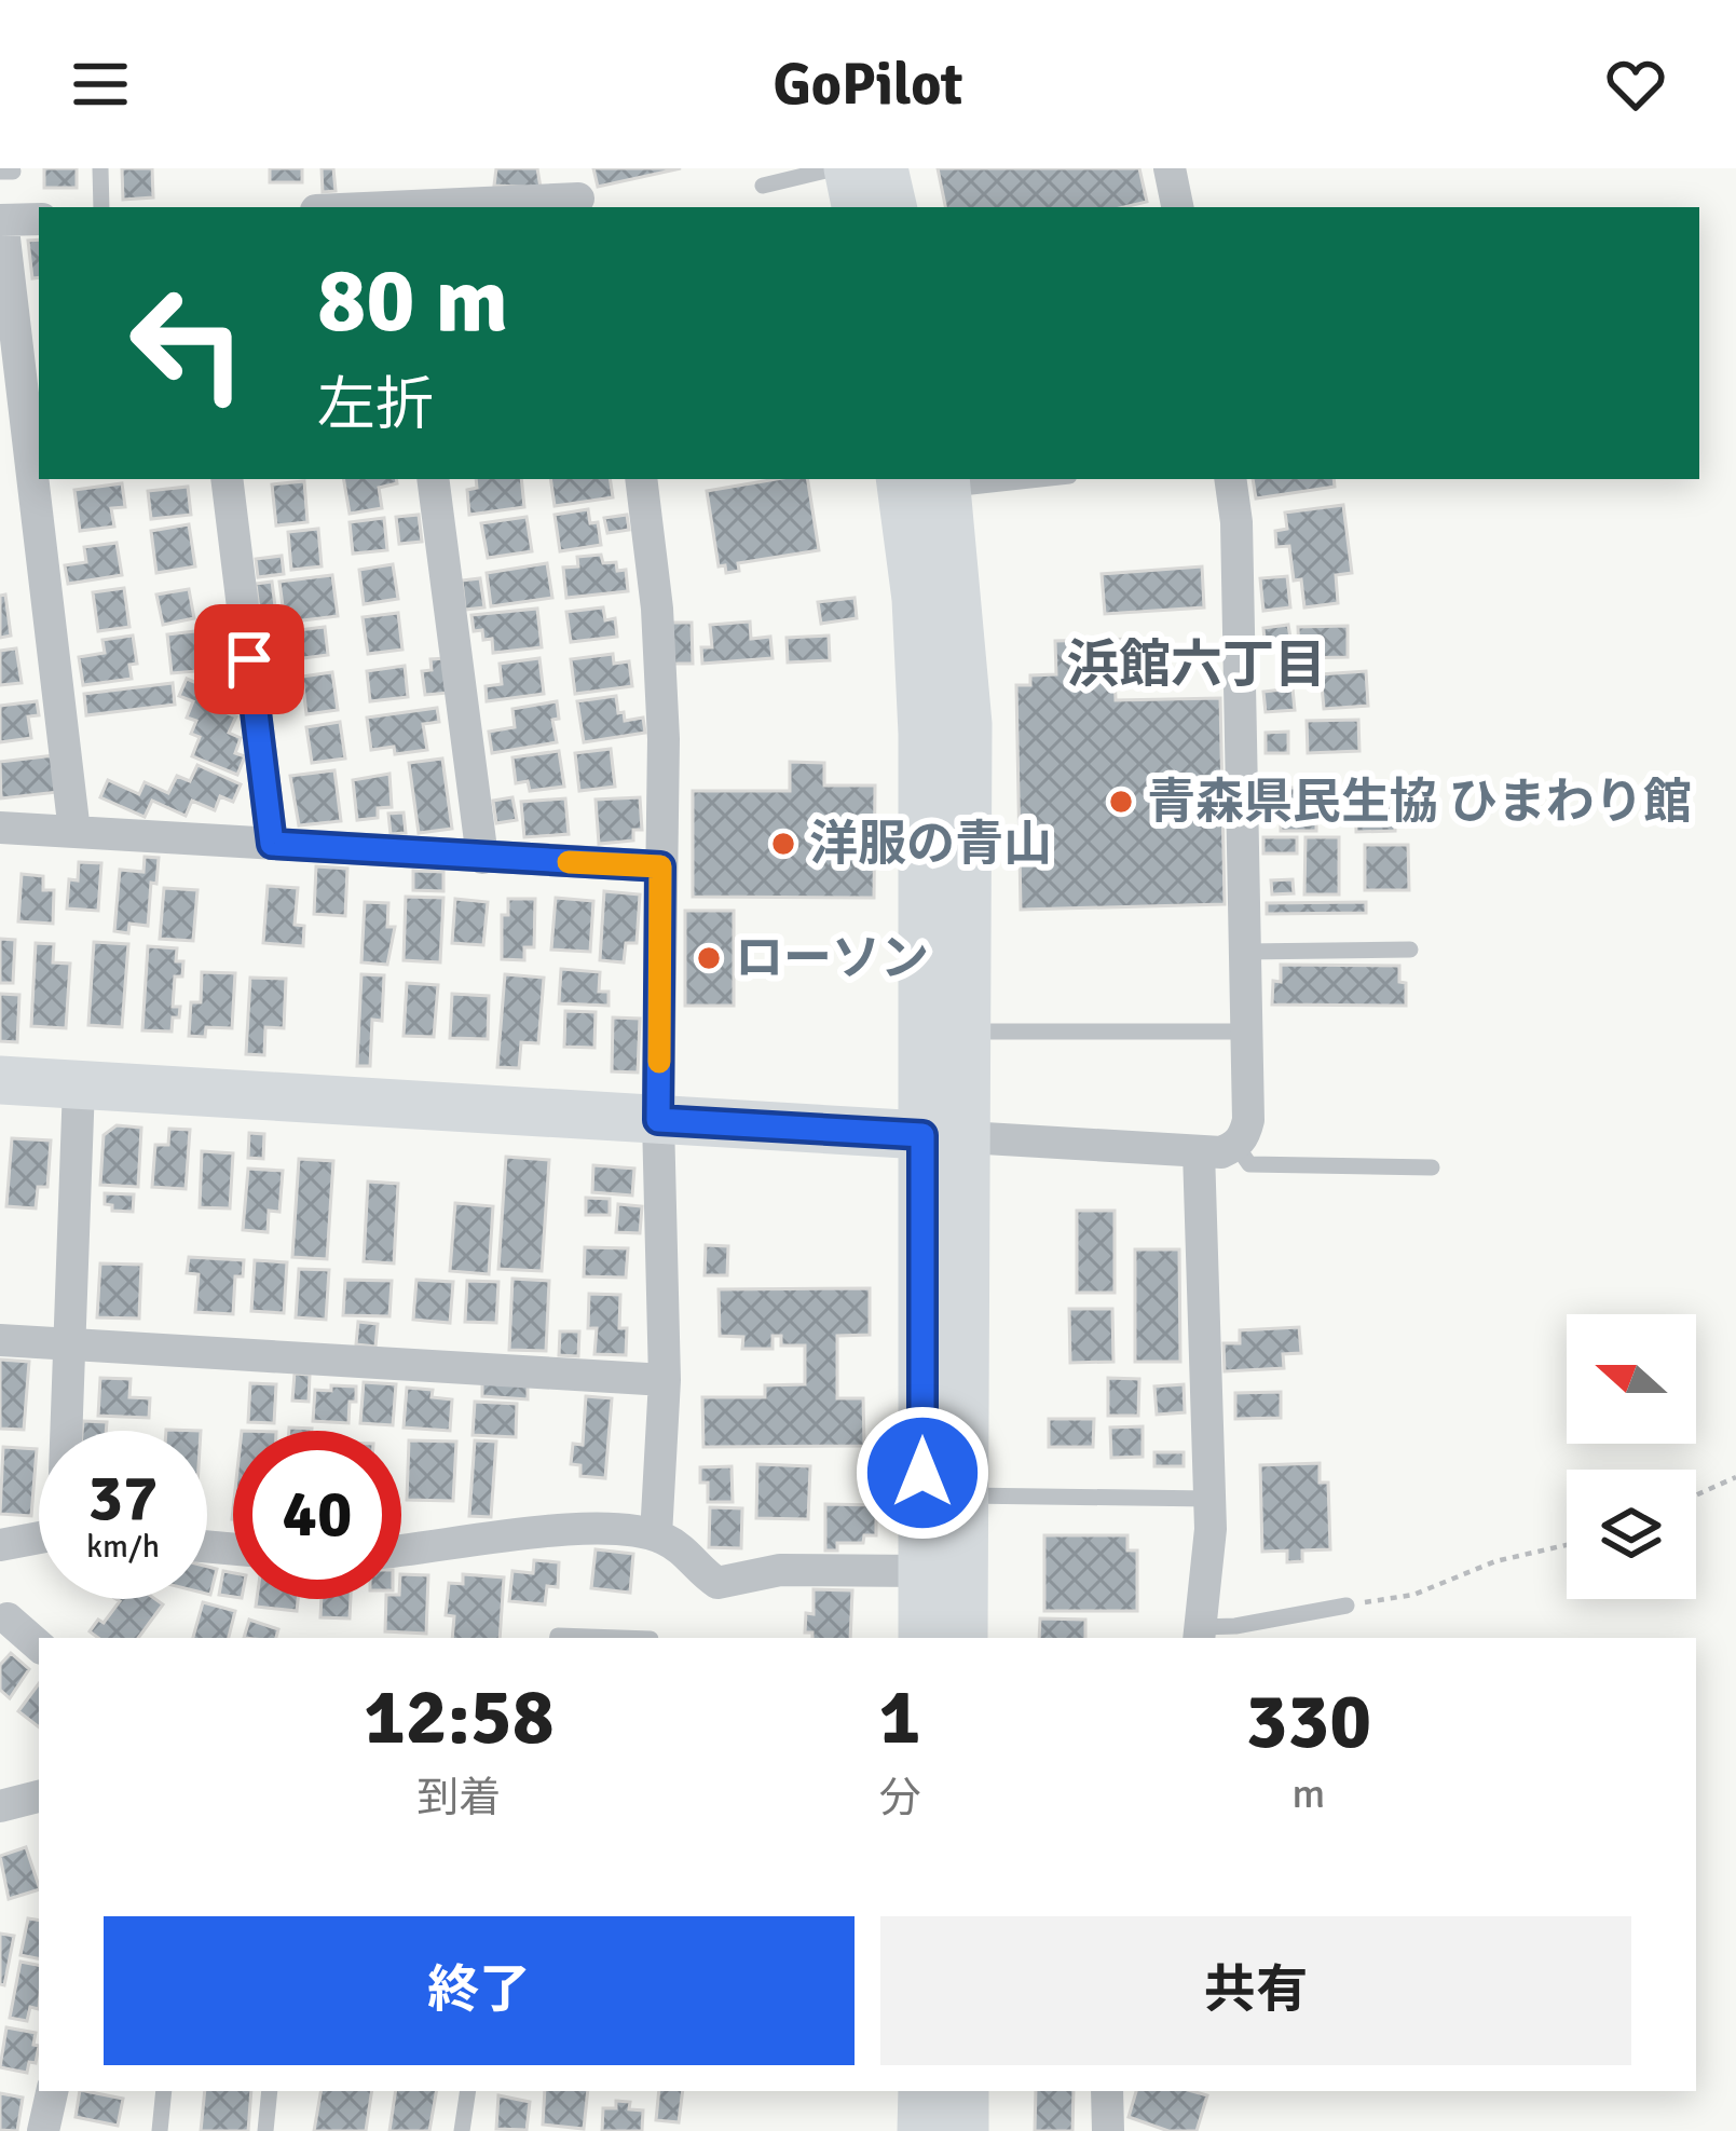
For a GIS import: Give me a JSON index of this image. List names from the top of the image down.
{
  "districts": ["浜館六丁目"],
  "places": ["青森県民生協 ひまわり館", "洋服の青山", "ローソン"],
  "north": "left",
  "page": {
    "header": "GoPilot",
    "turn": ["80 m", "左折"],
    "speed": "37 km/h",
    "limit": "40",
    "eta": [
      "12:58",
      "到着",
      "1",
      "分",
      "330",
      "m"
    ],
    "buttons": ["終了", "共有"]
  }
}
